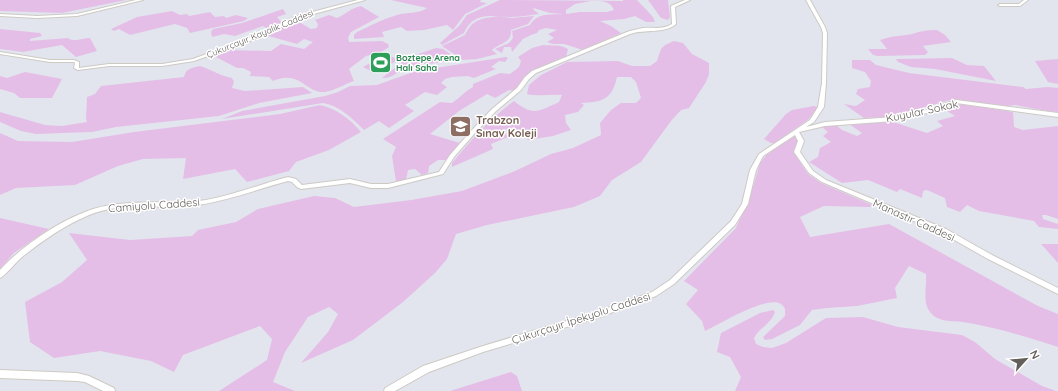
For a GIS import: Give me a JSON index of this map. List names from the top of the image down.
{
  "streets": {
    "street": [
      "Çukurçayır Kayalık Caddesi",
      "Kuyular Sokak",
      "Camiyolu Caddesi",
      "Manastır Caddesi",
      "Çukurçayır İpekyolu Caddesi"
    ]
  },
  "crossings": [
    ["Kuyular Sokak", "Manastır Caddesi"],
    ["Kuyular Sokak", "Çukurçayır İpekyolu Caddesi"],
    ["Manastır Caddesi", "Çukurçayır İpekyolu Caddesi"]
  ],
  "places": {
    "sports": ["Boztepe Arena Halı Saha"],
    "school or university": ["Trabzon Sınav Koleji"]
  },
  "north": "top right"
}
